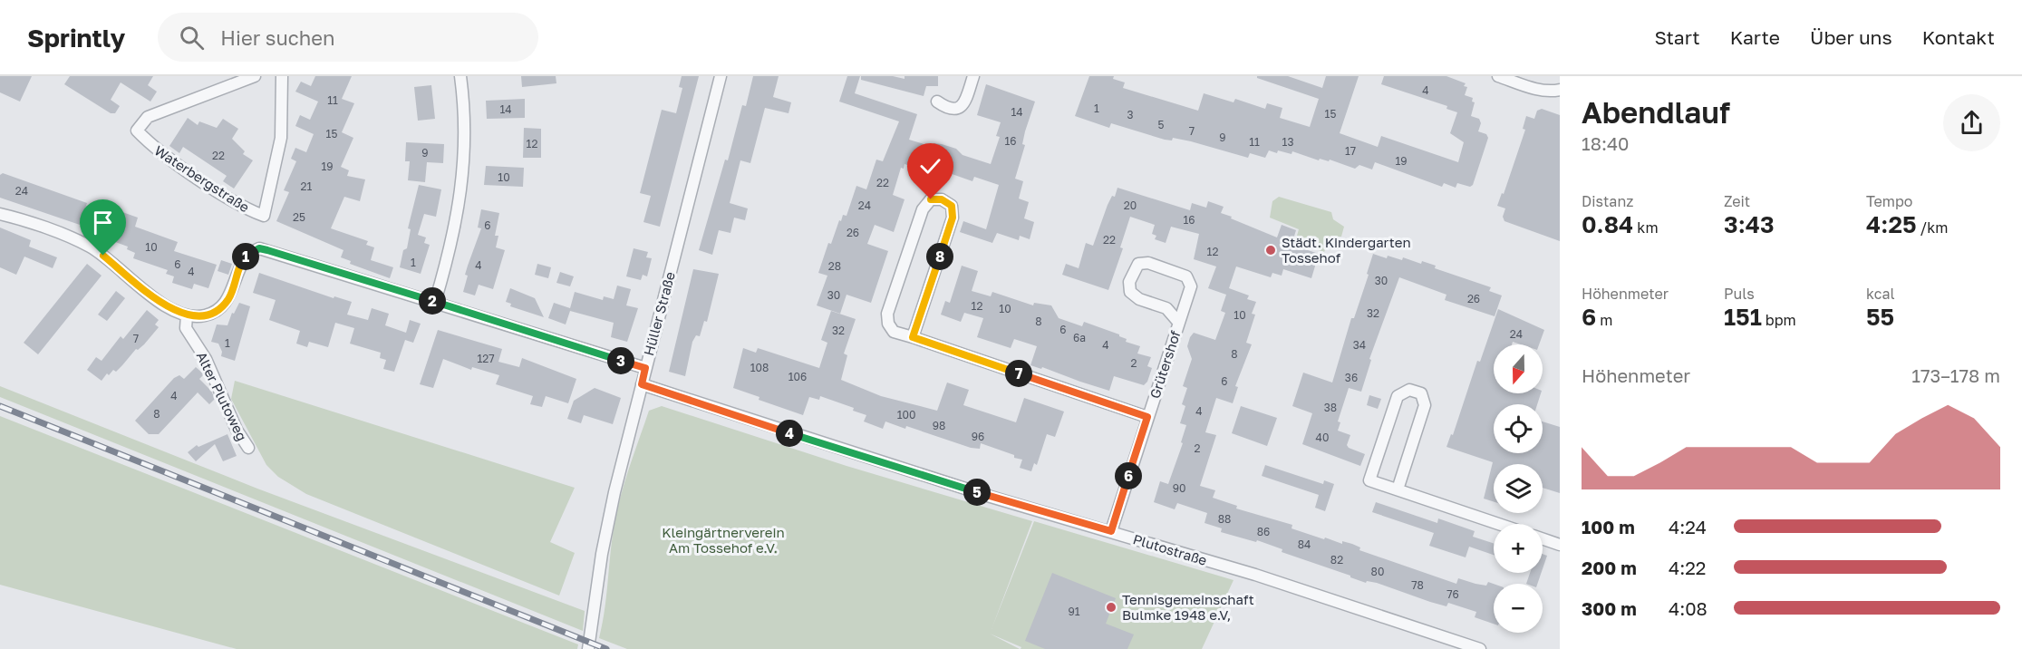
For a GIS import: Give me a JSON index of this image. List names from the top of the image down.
{
  "streets": {
    "street": [
      "Waterbergstraße",
      "Hüller Straße",
      "Grütershof",
      "Alter Plutoweg",
      "Plutostraße"
    ]
  },
  "crossings": [
    ["Hüller Straße", "Plutostraße"],
    ["Grütershof", "Plutostraße"]
  ],
  "parks": ["Kleingärtnerverein Am Tossehof e.V."],
  "places": ["Städt. Kindergarten Tossehof", "Tennisgemeinschaft Bulmke 1948 e.V,"],
  "house_numbers": [
    "4",
    "11",
    "1",
    "14",
    "14",
    "15",
    "3",
    "5",
    "7",
    "15",
    "9",
    "16",
    "11",
    "13",
    "12",
    "17",
    "9",
    "22",
    "19",
    "19",
    "10",
    "22",
    "21",
    "24",
    "24",
    "20",
    "25",
    "16",
    "6",
    "26",
    "22",
    "10",
    "12",
    "1",
    "6",
    "4",
    "28",
    "4",
    "30",
    "30",
    "26",
    "12",
    "10",
    "32",
    "10",
    "8",
    "6",
    "32",
    "24",
    "6a",
    "7",
    "1",
    "4",
    "34",
    "8",
    "127",
    "2",
    "108",
    "106",
    "36",
    "6",
    "4",
    "38",
    "4",
    "8",
    "100",
    "98",
    "96",
    "40",
    "2",
    "90",
    "88",
    "86",
    "84",
    "82",
    "80",
    "78",
    "76",
    "91"
  ],
  "north": "bottom",
  "page": {
    "header": "Sprintly",
    "search": "Hier suchen",
    "nav": [
      "Start",
      "Karte",
      "Über uns",
      "Kontakt"
    ],
    "heading": ["Abendlauf", "18:40"],
    "stats": [
      ["Distanz", "0.84 km"],
      ["Zeit", "3:43"],
      ["Tempo", "4:25 /km"],
      ["Höhenmeter", "6 m"],
      ["Puls", "151 bpm"],
      ["kcal", "55"]
    ],
    "pins": [
      "1",
      "8",
      "2",
      "3",
      "7",
      "4",
      "6",
      "5"
    ],
    "map_buttons": ["+", "−"],
    "chart": ["Höhenmeter", "173–178 m"],
    "list": [
      {
        "name": "100 m",
        "note": "4:24"
      },
      {
        "name": "200 m",
        "note": "4:22"
      },
      {
        "name": "300 m",
        "note": "4:08"
      }
    ]
  }
}
